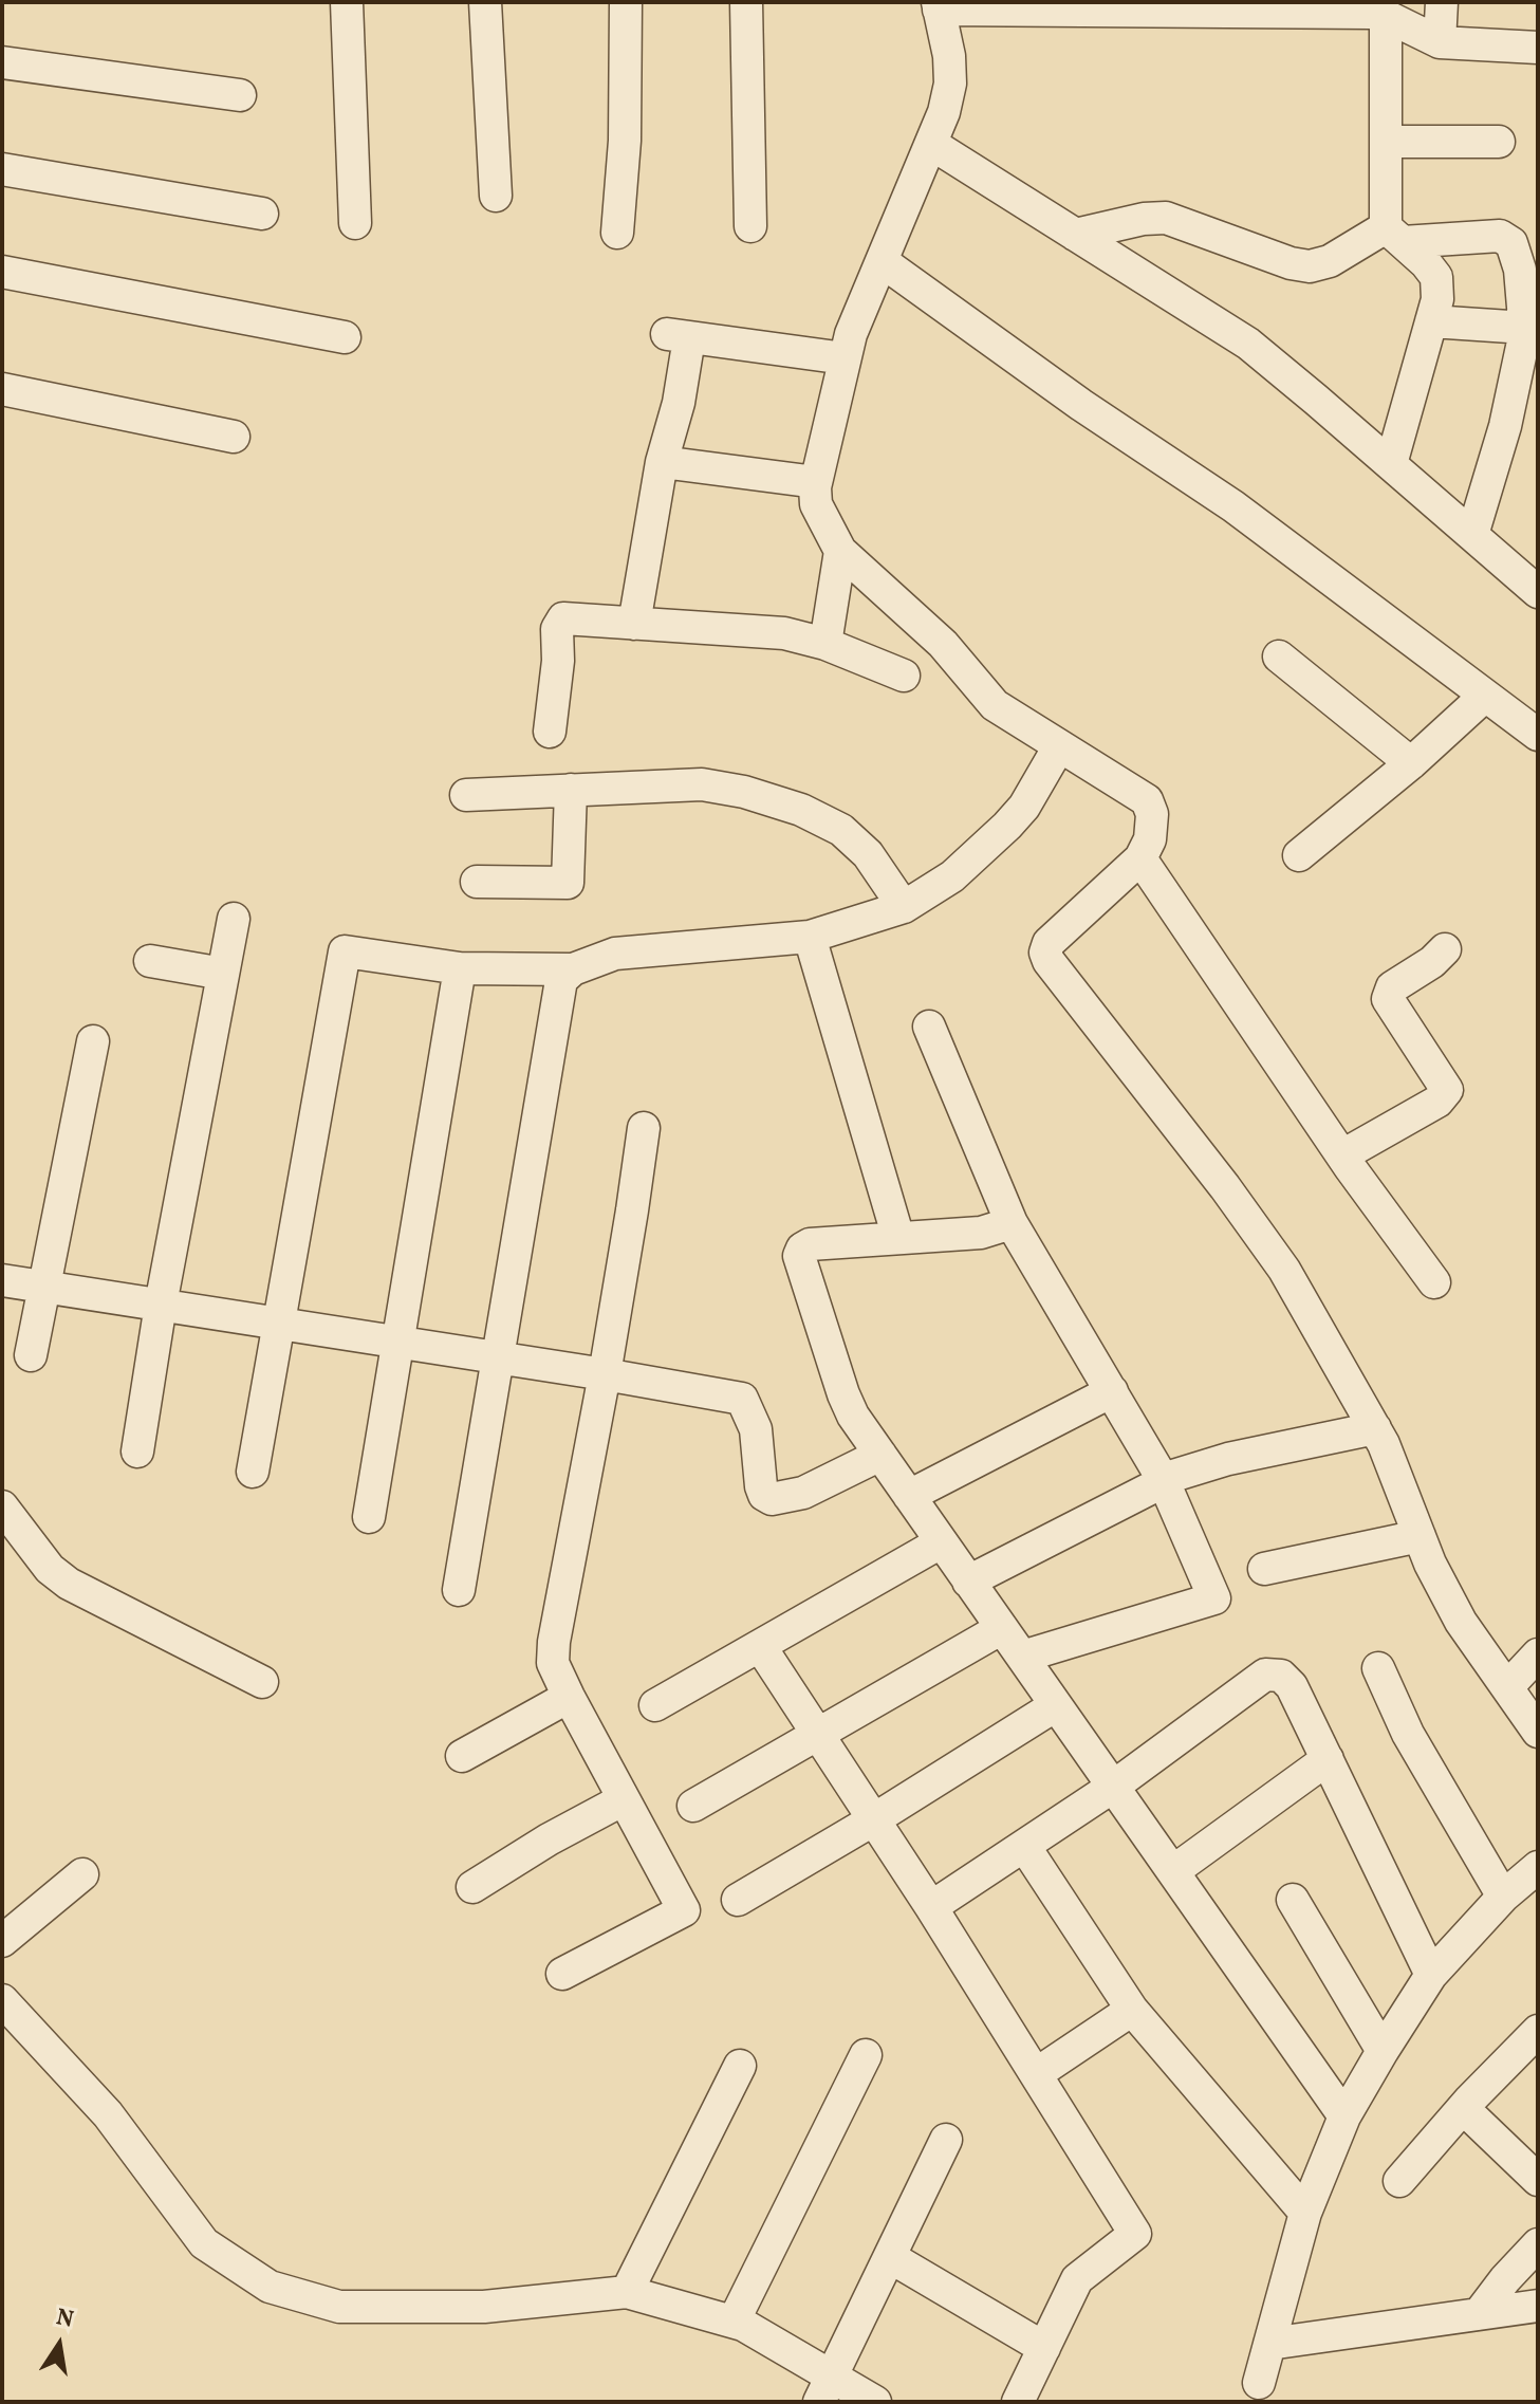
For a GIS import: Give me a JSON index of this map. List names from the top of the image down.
{
  "north": "top"
}
